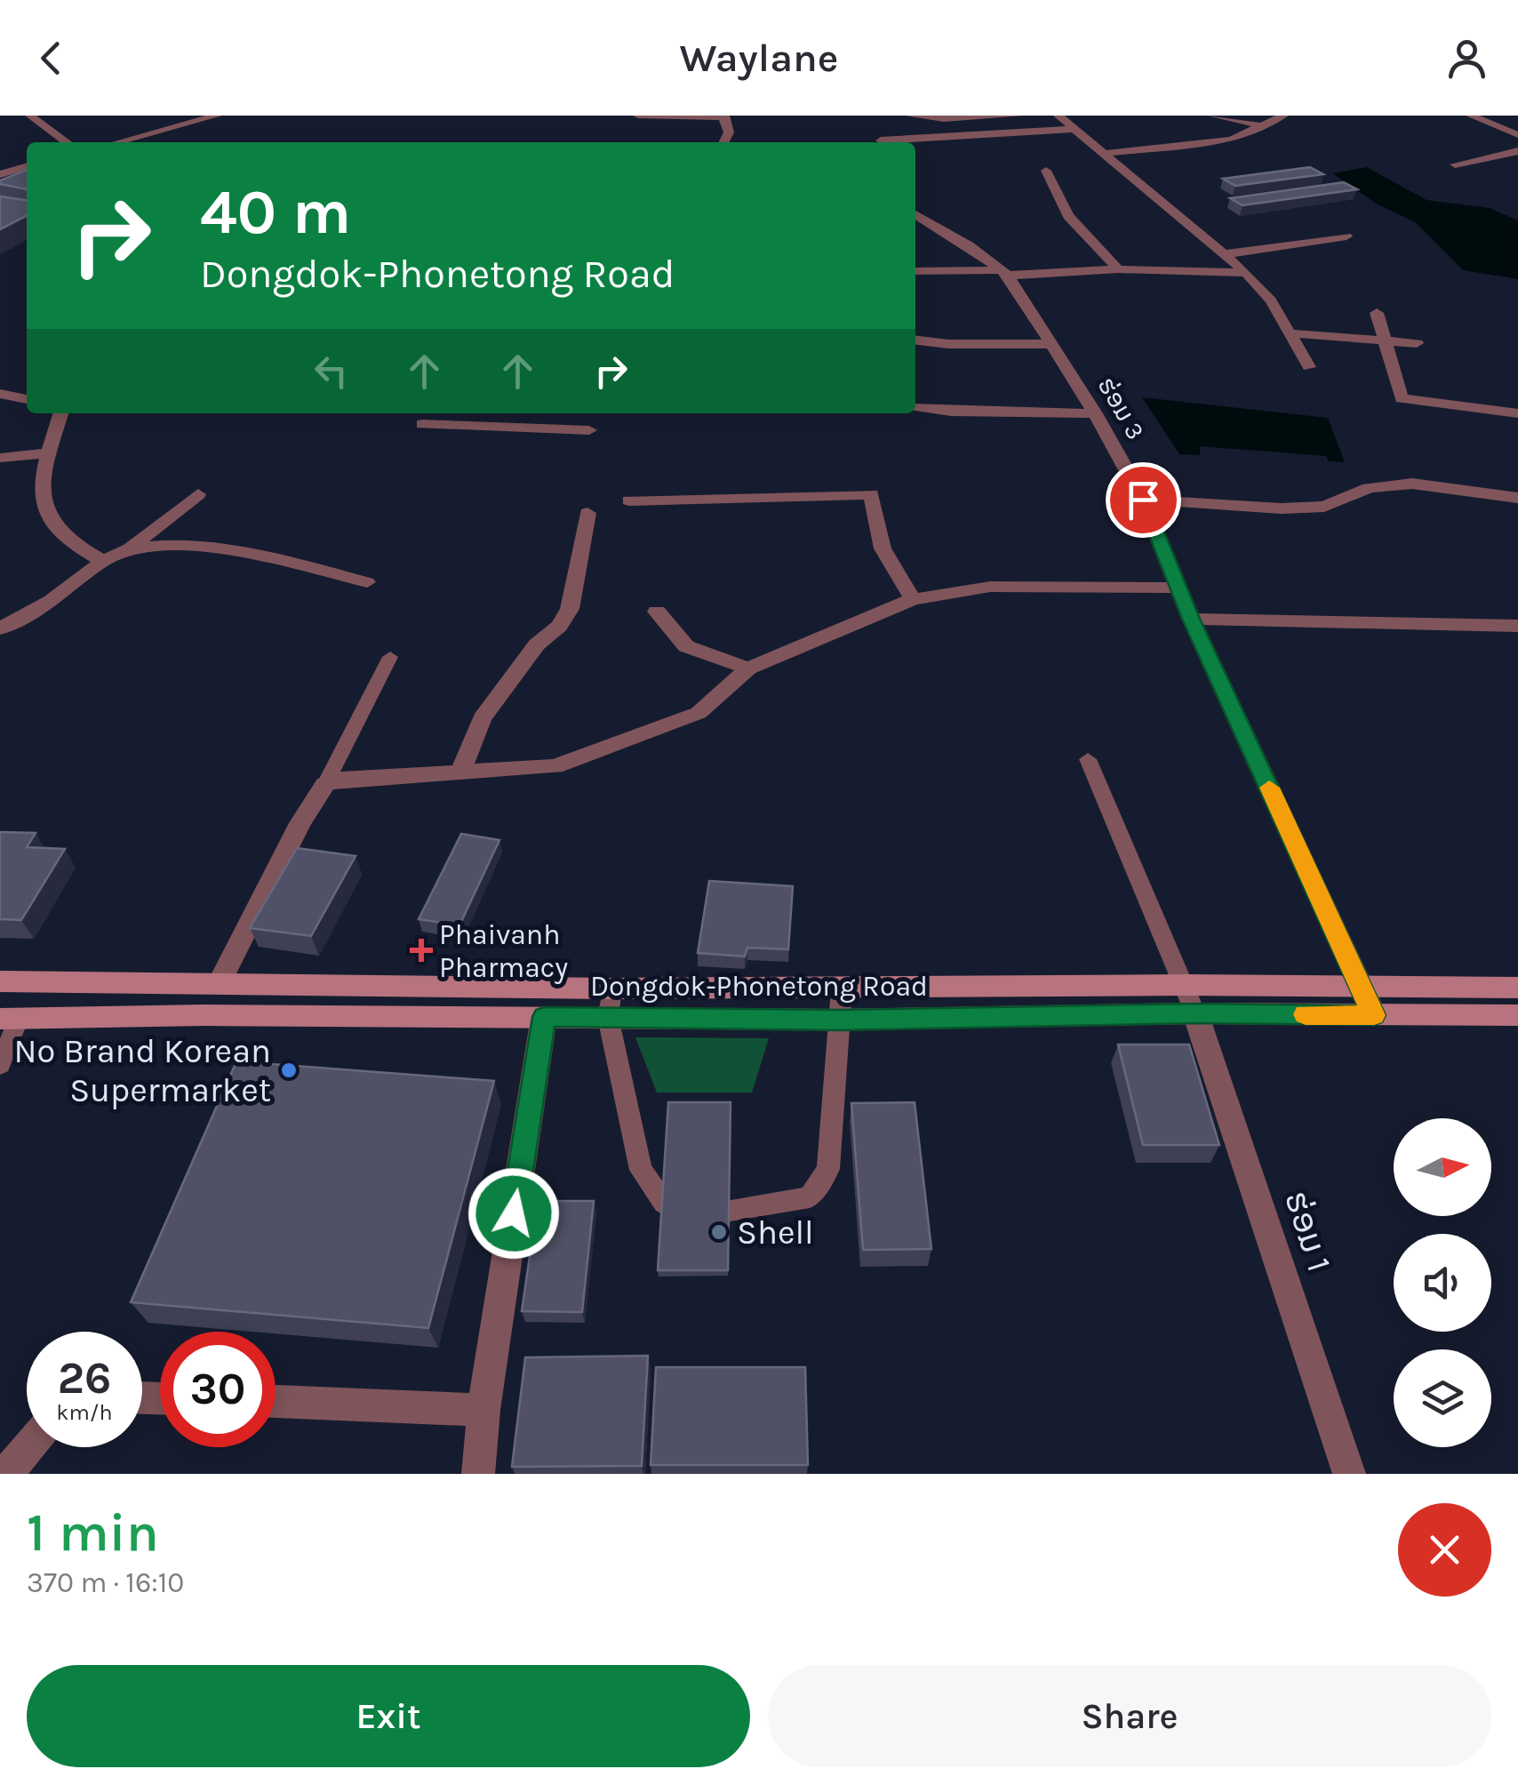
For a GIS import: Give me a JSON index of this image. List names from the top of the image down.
{
  "streets": {
    "main road": ["Dongdok-Phonetong Road"],
    "street": ["ຮ່ອມ 3", "ຮ່ອມ 1"]
  },
  "crossings": [
    ["ຮ່ອມ 3", "Dongdok-Phonetong Road"],
    ["Dongdok-Phonetong Road", "ຮ່ອມ 1"]
  ],
  "places": {
    "health": ["Phaivanh Pharmacy"],
    "other": ["No Brand Korean Supermarket", "Shell"]
  },
  "north": "right",
  "page": {
    "header": "Waylane",
    "turn": ["40 m", "Dongdok-Phonetong Road"],
    "speed": "26 km/h",
    "limit": "30",
    "heading": ["1 min", "370 m · 16:10"],
    "buttons": ["Exit", "Share"]
  }
}
